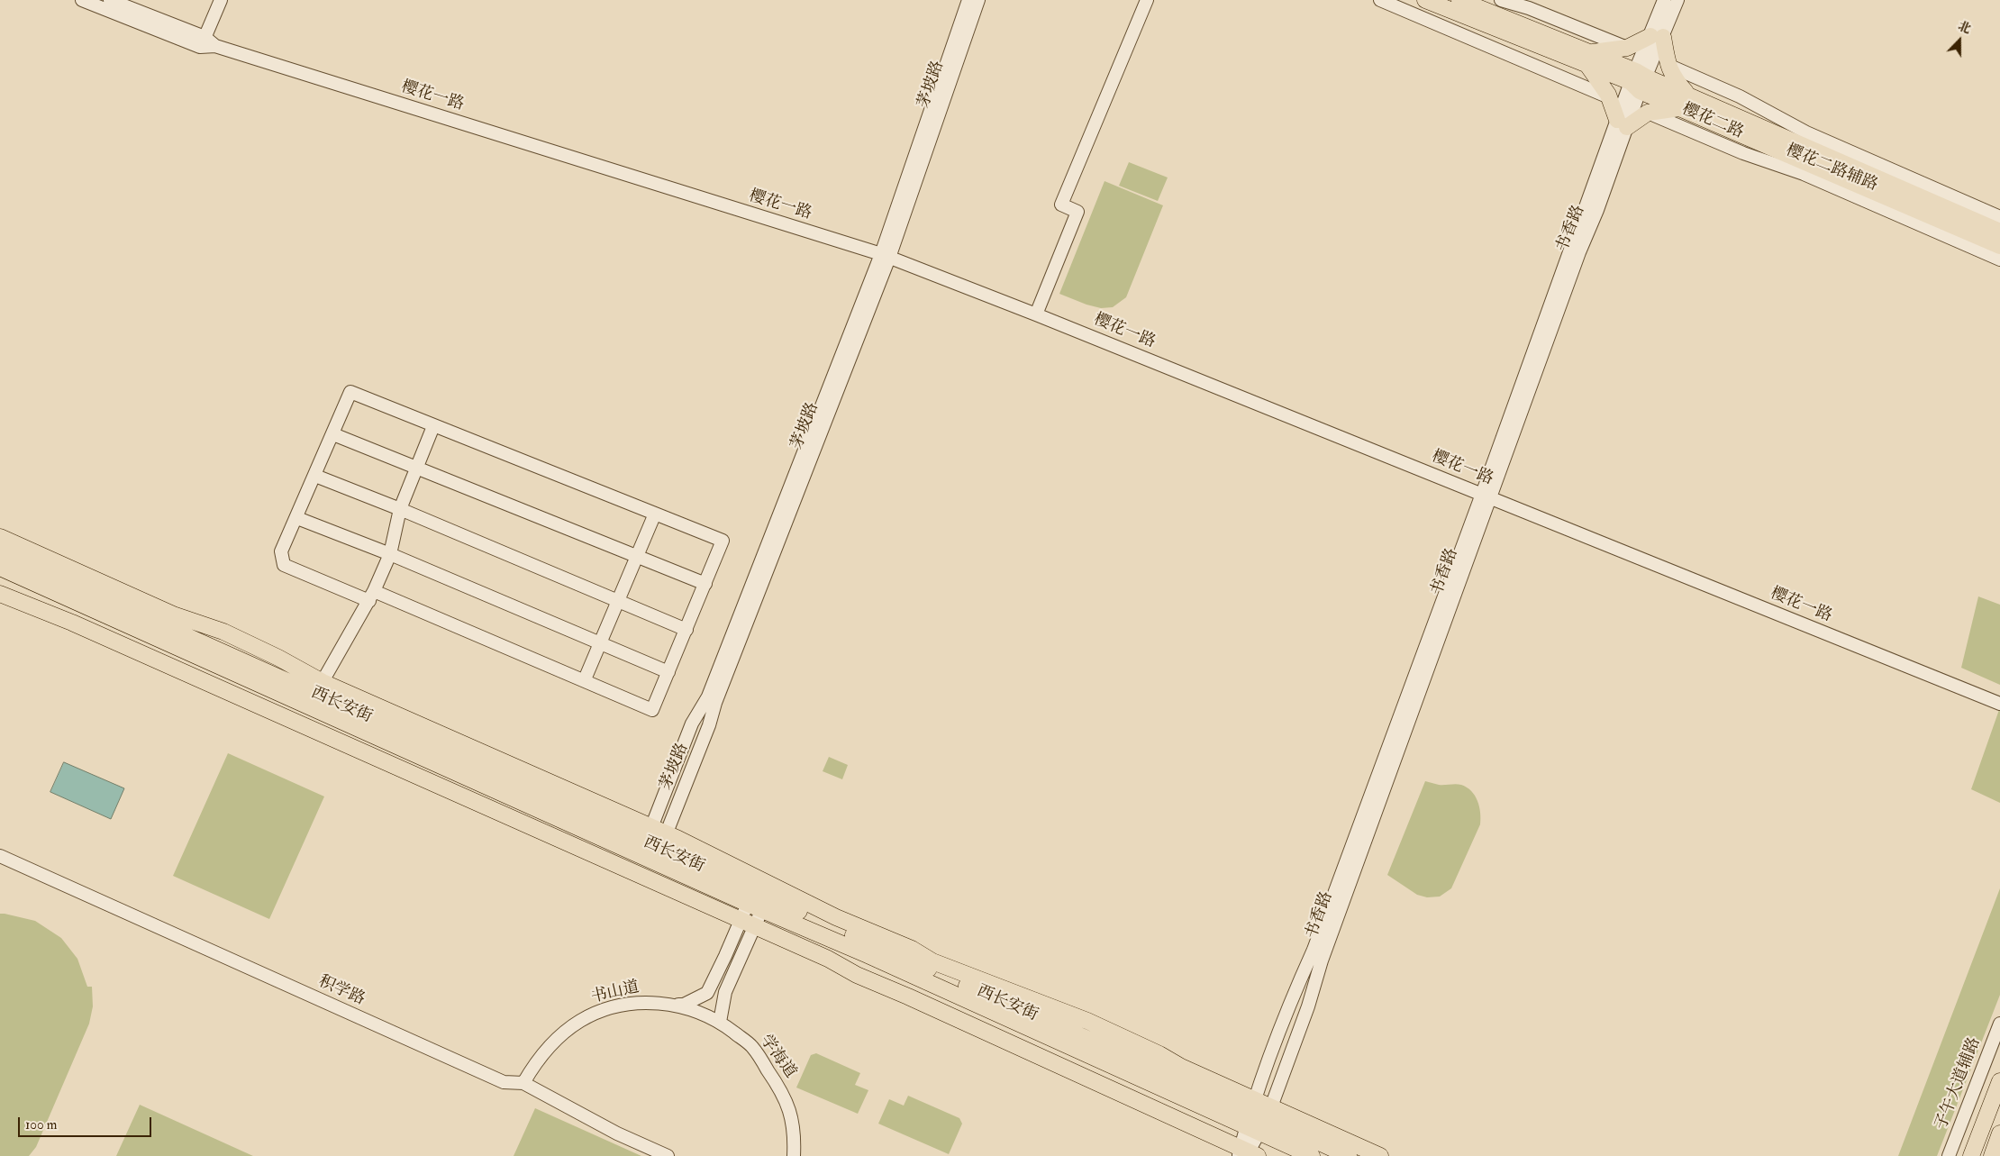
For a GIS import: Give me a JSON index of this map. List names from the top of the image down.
{
  "streets": {
    "main road": ["樱花二路", "西长安街"],
    "street": [
      "茅坡路",
      "樱花一路",
      "樱花二路辅路",
      "书香路",
      "积学路",
      "书山道",
      "学海道",
      "子午大道辅路"
    ]
  },
  "crossings": [
    ["茅坡路", "樱花一路"],
    ["茅坡路", "西长安街"],
    ["樱花一路", "书香路"],
    ["樱花二路", "书香路"],
    ["书香路", "西长安街"],
    ["积学路", "书山道"],
    ["书山道", "学海道"]
  ],
  "scale_bar": "100 m",
  "north": "top"
}
